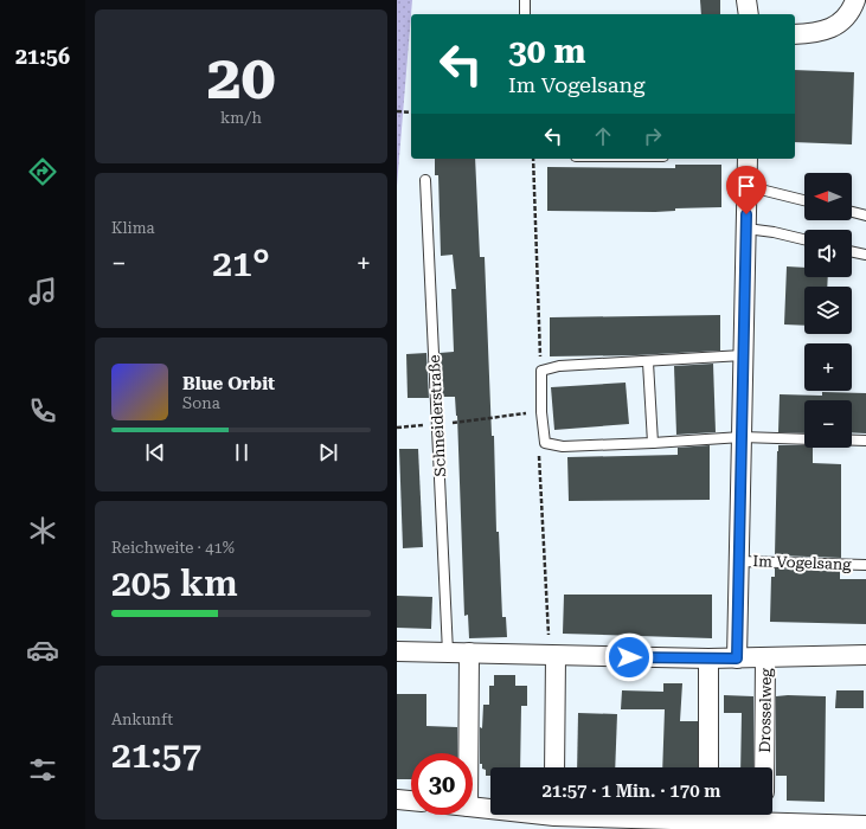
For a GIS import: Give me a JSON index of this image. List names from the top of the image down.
{
  "streets": {
    "street": ["Im Vogelsang", "Drosselweg"],
    "lane": ["Schneiderstraße"]
  },
  "north": "left",
  "page": {
    "tabs": "21:56",
    "tile": [
      ["20", "km/h"],
      "Klima",
      ["Reichweite · 41%", "205 km"],
      ["Ankunft", "21:57"]
    ],
    "turn": ["30 m", "Im Vogelsang"],
    "map_buttons": ["+", "−"],
    "heat": ["−", "21°", "+"],
    "song": ["Blue Orbit", "Sona"],
    "limit": "30",
    "trip": "21:57 · 1 Min. · 170 m"
  }
}
